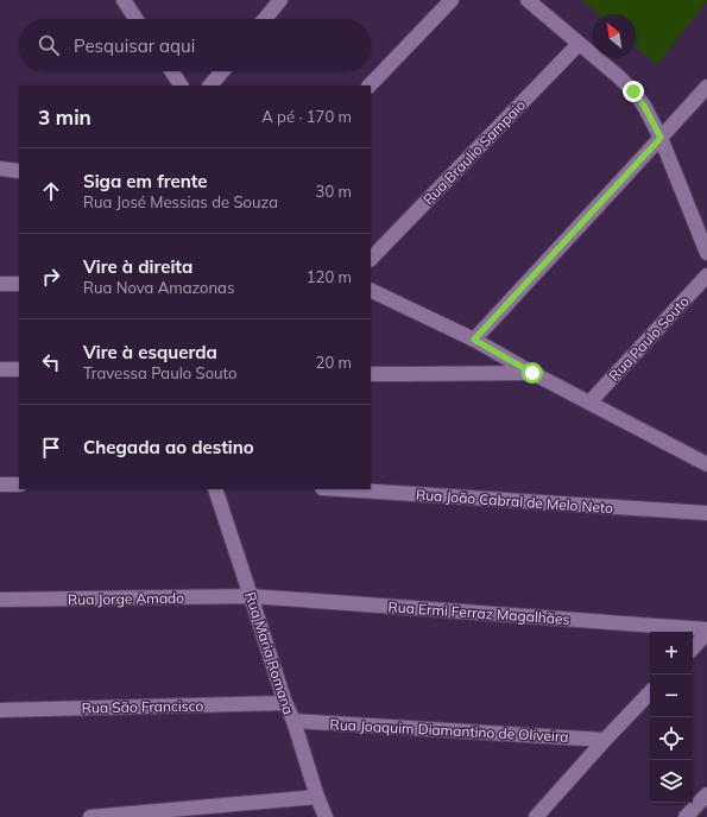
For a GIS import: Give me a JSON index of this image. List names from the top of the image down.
{
  "streets": {
    "street": [
      "Rua Braulio Sampaio",
      "Rua Paulo Souto",
      "Rua João Cabral de Melo Neto",
      "Rua Jorge Amado",
      "Rua Ermi Ferraz Magalhães",
      "Rua Maria Romana",
      "Rua São Francisco",
      "Rua Joaquim Diamantino de Oliveira"
    ]
  },
  "crossings": [
    ["Rua Jorge Amado", "Rua Ermi Ferraz Magalhães"],
    ["Rua Jorge Amado", "Rua Maria Romana"],
    ["Rua Ermi Ferraz Magalhães", "Rua Maria Romana"],
    ["Rua Maria Romana", "Rua São Francisco"],
    ["Rua Maria Romana", "Rua Joaquim Diamantino de Oliveira"]
  ],
  "north": "top left",
  "page": {
    "search": "Pesquisar aqui",
    "heading": ["3 min", "A pé · 170 m"],
    "list": [
      ["Siga em frente", "Rua José Messias de Souza", "30 m"],
      ["Vire à direita", "Rua Nova Amazonas", "120 m"],
      ["Vire à esquerda", "Travessa Paulo Souto", "20 m"],
      "Chegada ao destino"
    ],
    "map_buttons": ["+", "−"]
  }
}
